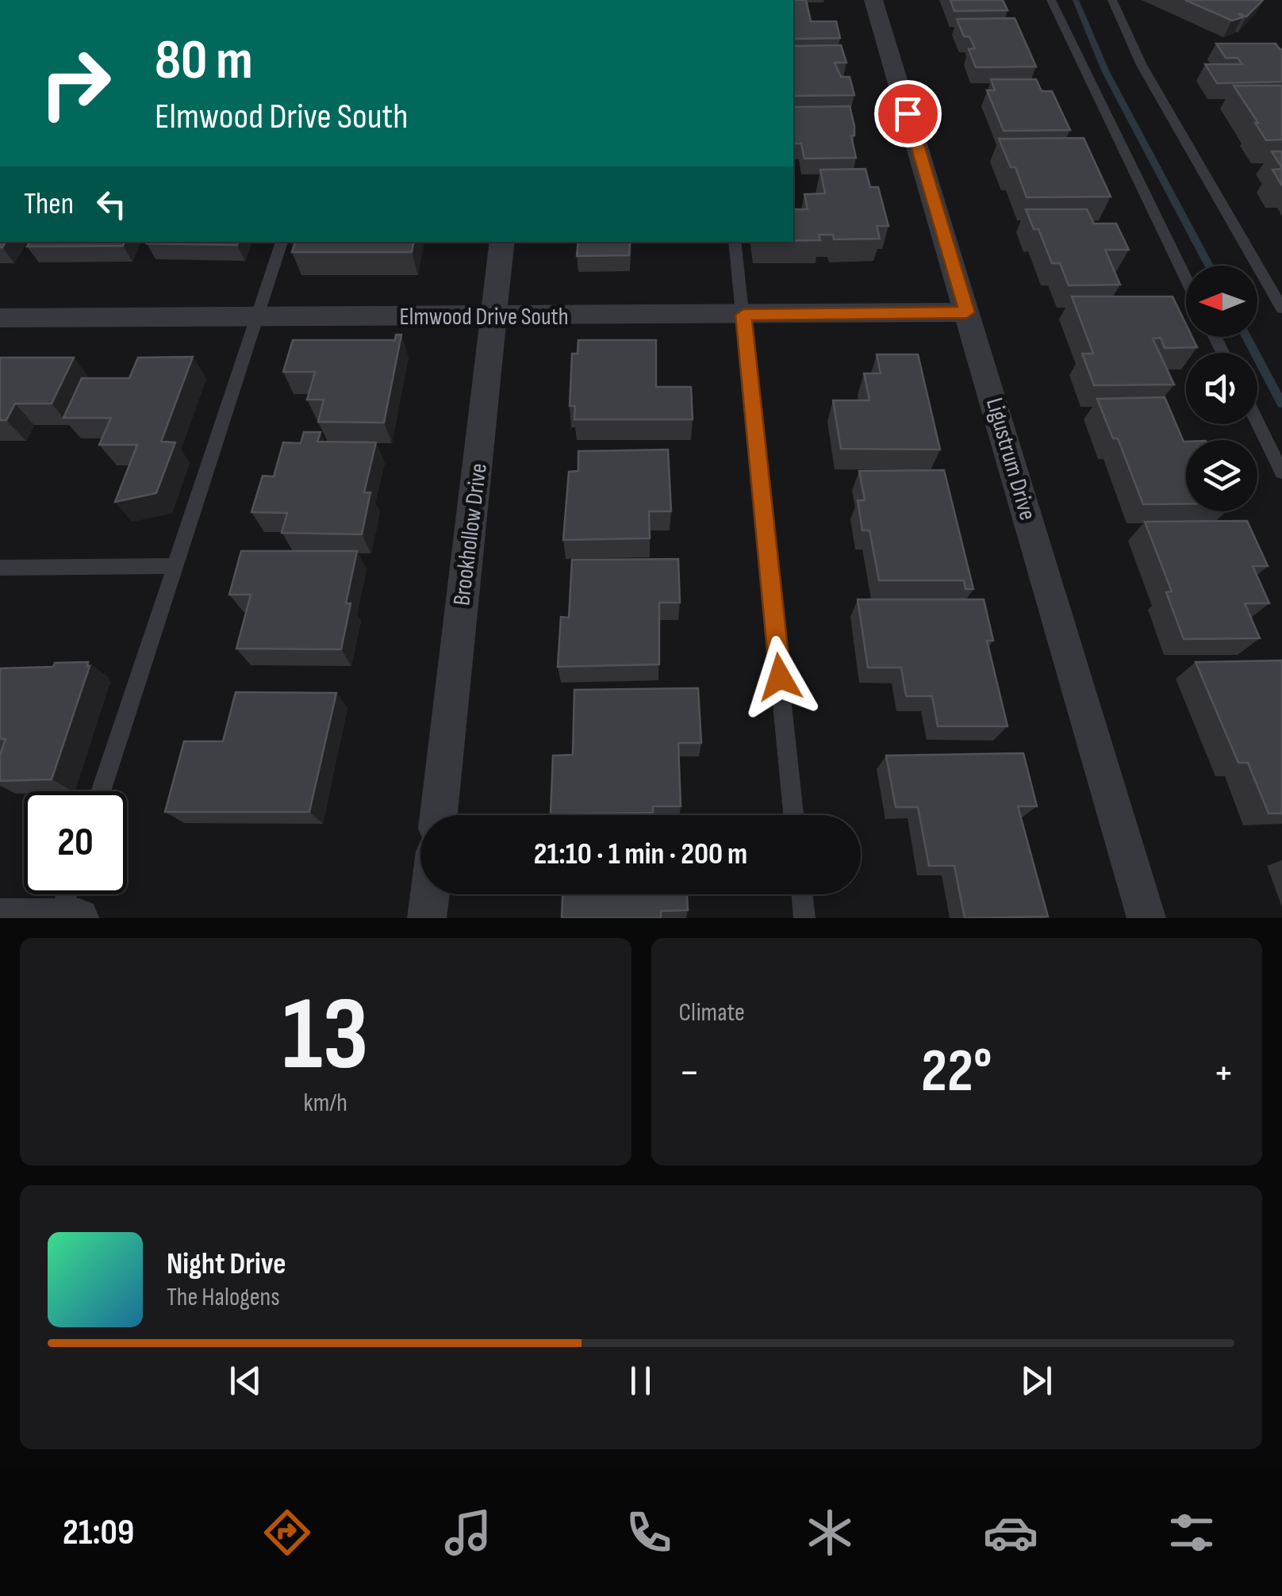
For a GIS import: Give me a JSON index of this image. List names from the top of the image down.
{
  "streets": {
    "street": ["Elmwood Drive South", "Ligustrum Drive", "Brookhollow Drive"]
  },
  "crossings": [
    ["Elmwood Drive South", "Ligustrum Drive"],
    ["Elmwood Drive South", "Brookhollow Drive"]
  ],
  "north": "left",
  "page": {
    "turn": ["80 m", "Elmwood Drive South"],
    "then": "Then",
    "limit": "20",
    "trip": "21:10 · 1 min · 200 m",
    "tile": [
      ["13", "km/h"],
      "Climate"
    ],
    "heat": ["−", "22°", "+"],
    "song": ["Night Drive", "The Halogens"],
    "tabs": "21:09"
  }
}
